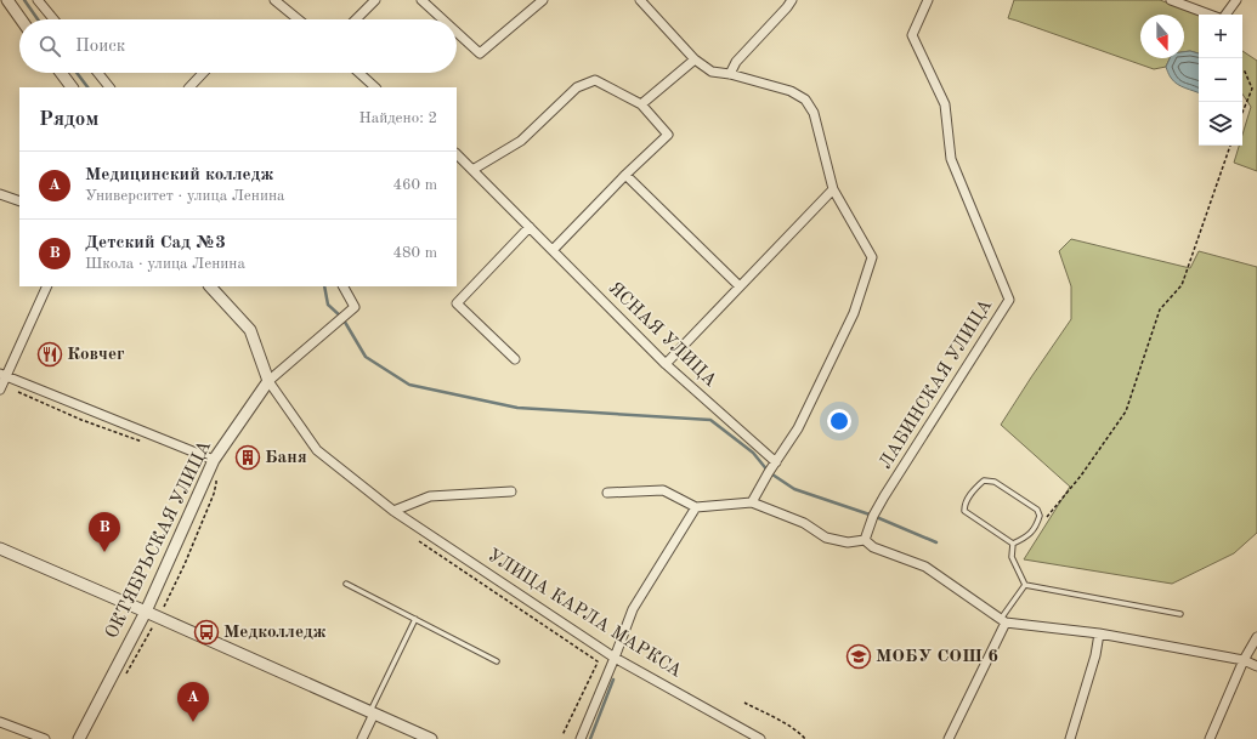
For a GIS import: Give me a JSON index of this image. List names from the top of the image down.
{
  "streets": {
    "street": [
      "ЯСНАЯ УЛИЦА",
      "ЛАБИНСКАЯ УЛИЦА",
      "ОКТЯБРЬСКАЯ УЛИЦА",
      "УЛИЦА КАРЛА МАРКСА"
    ]
  },
  "crossings": [
    ["ОКТЯБРЬСКАЯ УЛИЦА", "УЛИЦА КАРЛА МАРКСА"]
  ],
  "places": {
    "restaurant": ["Ковчег"],
    "building": ["Баня"],
    "bus stop": ["Медколледж"],
    "school or university": ["МОБУ СОШ 6"]
  },
  "north": "bottom",
  "page": {
    "map_buttons": ["+", "−"],
    "search": "Поиск",
    "heading": ["Рядом", "Найдено: 2"],
    "list": [
      {
        "mark": "A",
        "name": "Медицинский колледж",
        "note": "Университет · улица Ленина",
        "value": "460 m"
      },
      {
        "mark": "B",
        "name": "Детский Сад №3",
        "note": "Школа · улица Ленина",
        "value": "480 m"
      }
    ],
    "pins": ["B", "A"]
  }
}
